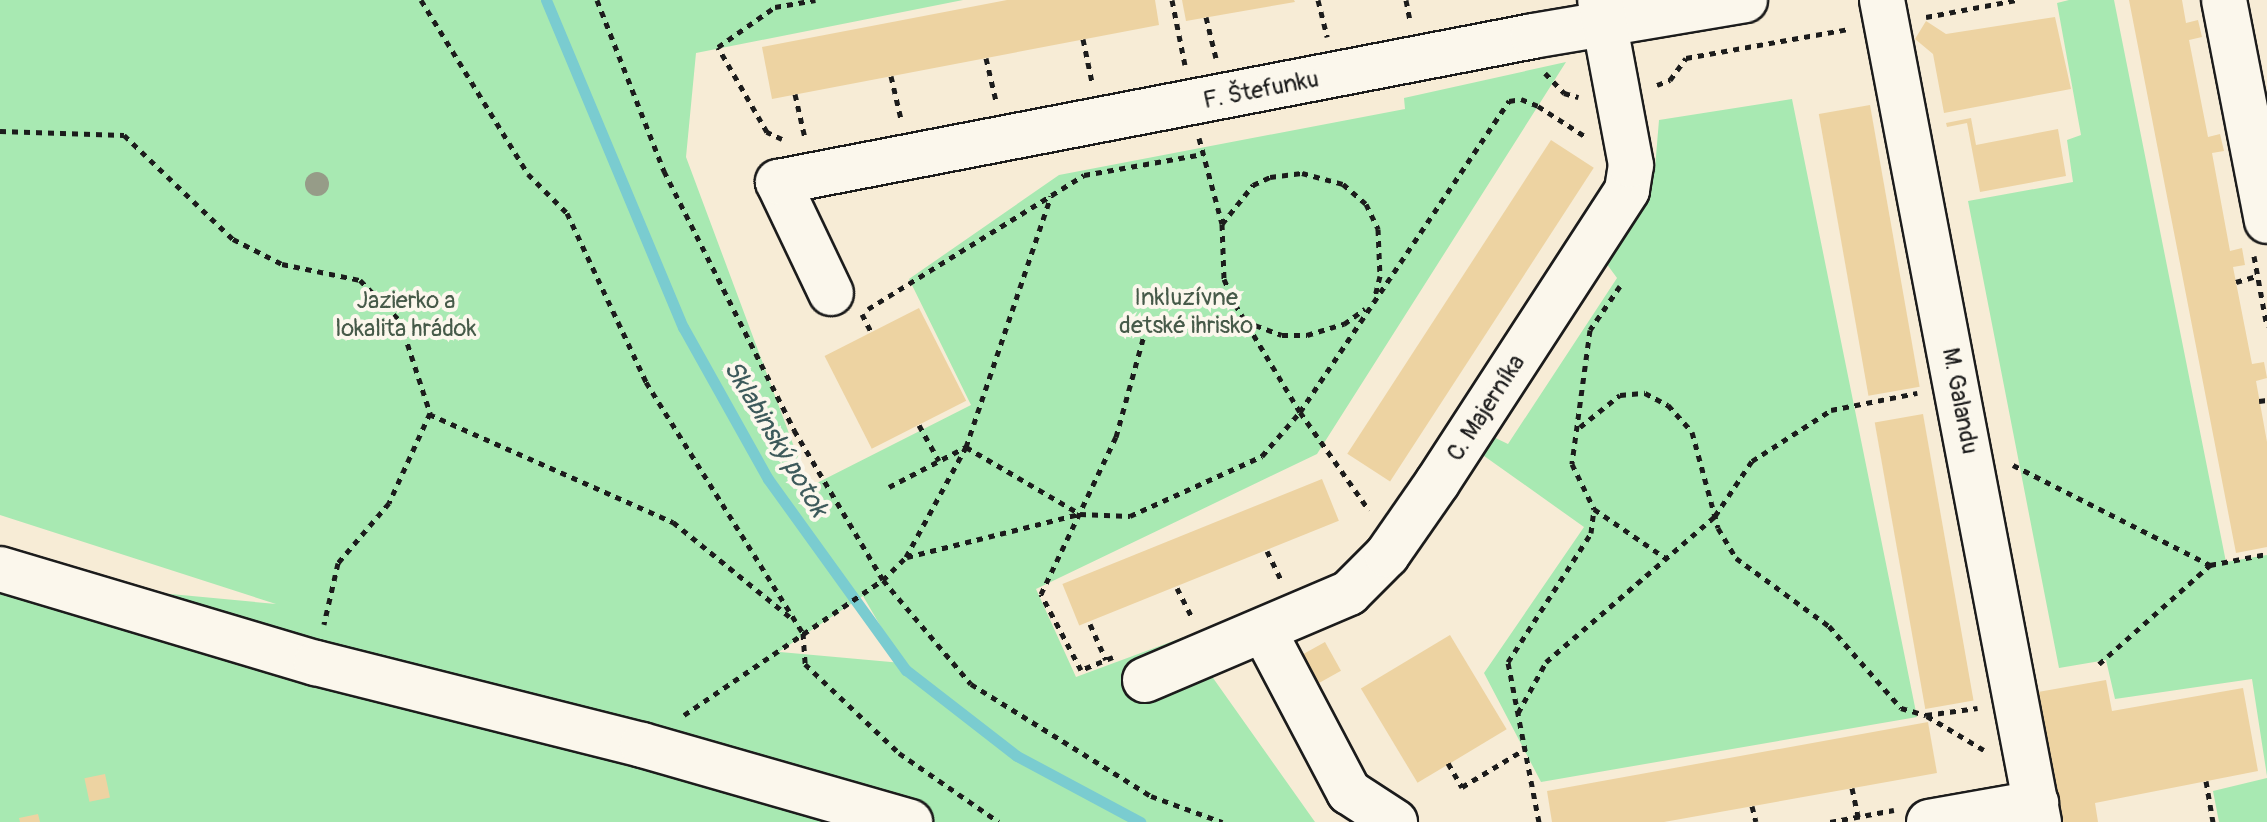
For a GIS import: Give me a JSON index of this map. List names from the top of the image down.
{
  "streets": {
    "street": ["F. Štefunku", "M. Galandu", "C. Majerníka"]
  },
  "crossings": [
    ["F. Štefunku", "C. Majerníka"]
  ],
  "water": ["Sklabinský potok"],
  "parks": ["Inkluzívne detské ihrisko", "Jazierko a lokalita hrádok"]
}
